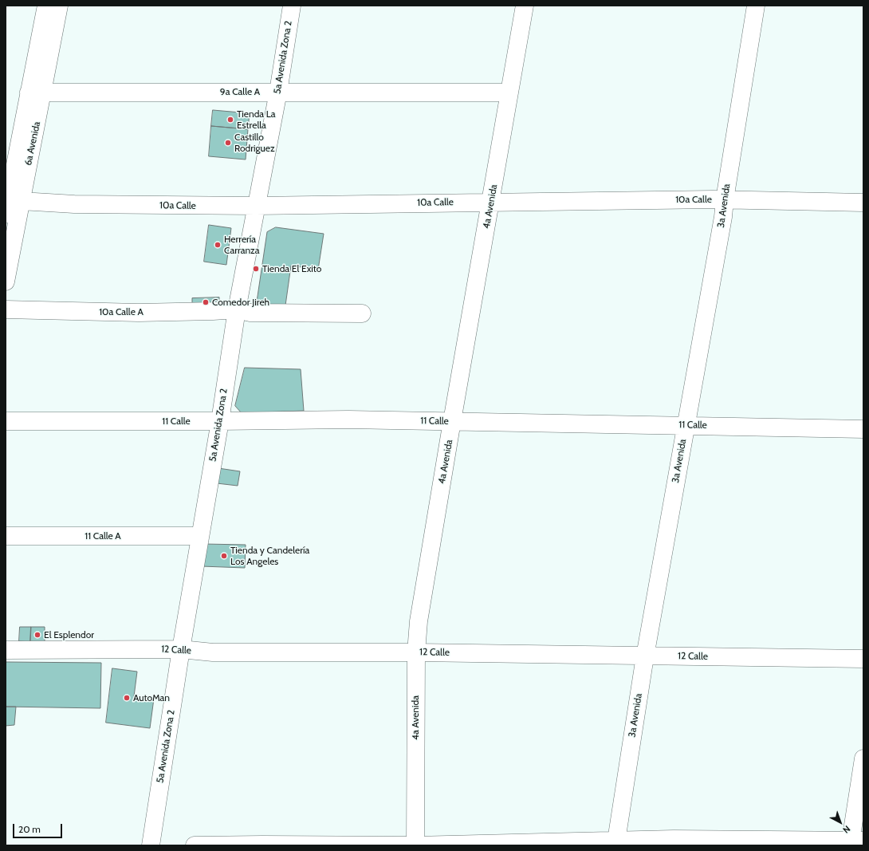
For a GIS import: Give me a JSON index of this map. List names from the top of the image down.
{
  "streets": {
    "street": [
      "5a Avenida Zona 2",
      "9a Calle A",
      "6a Avenida",
      "10a Calle",
      "3a Avenida",
      "4a Avenida",
      "10a Calle A",
      "11 Calle",
      "11 Calle A",
      "12 Calle"
    ]
  },
  "crossings": [
    ["5a Avenida Zona 2", "9a Calle A"],
    ["5a Avenida Zona 2", "10a Calle"],
    ["5a Avenida Zona 2", "10a Calle A"],
    ["5a Avenida Zona 2", "11 Calle"],
    ["5a Avenida Zona 2", "11 Calle A"],
    ["5a Avenida Zona 2", "12 Calle"],
    ["9a Calle A", "6a Avenida"],
    ["9a Calle A", "4a Avenida"],
    ["6a Avenida", "10a Calle"],
    ["10a Calle", "3a Avenida"],
    ["10a Calle", "4a Avenida"],
    ["3a Avenida", "11 Calle"],
    ["3a Avenida", "12 Calle"],
    ["4a Avenida", "11 Calle"],
    ["4a Avenida", "12 Calle"]
  ],
  "places": [
    "Tienda La Estrella",
    "Castillo Rodriguez",
    "Herrería Carranza",
    "Tienda El Exito",
    "Comedor Jireh",
    "Tienda y Candelería Los Angeles",
    "El Esplendor",
    "AutoMan"
  ],
  "scale_bar": "20 m",
  "north": "bottom right"
}
